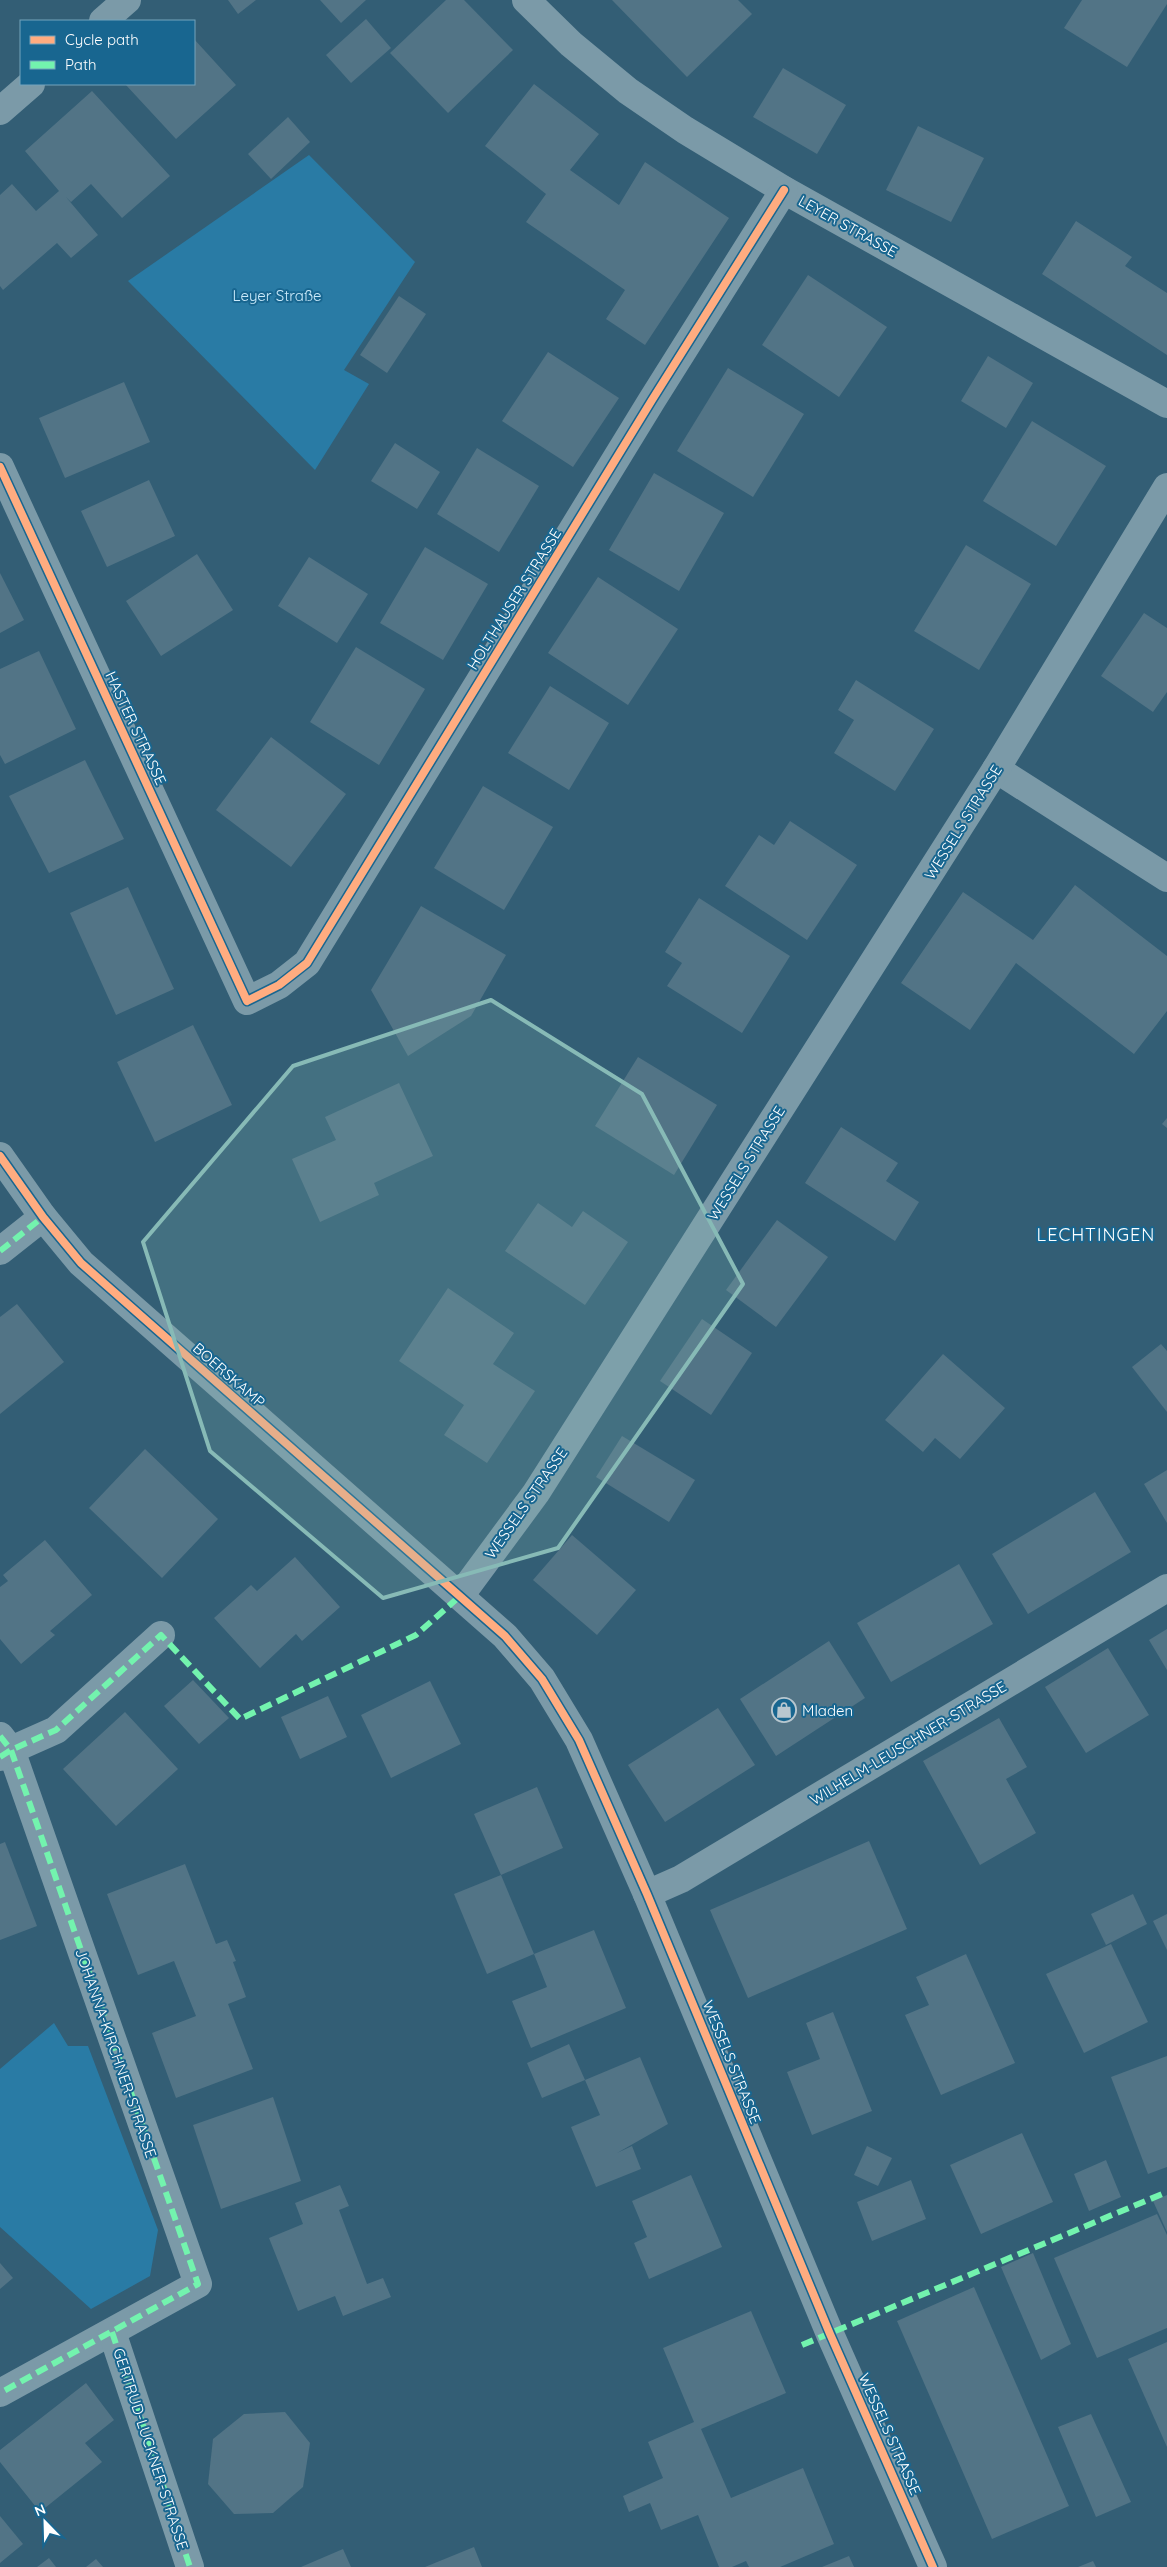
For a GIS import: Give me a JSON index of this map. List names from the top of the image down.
{
  "streets": {
    "street": [
      "LEYER STRASSE",
      "HOLTHAUSER STRASSE",
      "HASTER STRASSE",
      "WESSELS STRASSE",
      "BOERSKAMP",
      "WILHELM-LEUSCHNER-STRASSE",
      "JOHANNA-KIRCHNER-STRASSE",
      "GERTRUD-LUCKNER-STRASSE"
    ]
  },
  "crossings": [
    ["LEYER STRASSE", "HOLTHAUSER STRASSE"],
    ["HOLTHAUSER STRASSE", "HASTER STRASSE"],
    ["WESSELS STRASSE", "BOERSKAMP"],
    ["WESSELS STRASSE", "WILHELM-LEUSCHNER-STRASSE"],
    ["JOHANNA-KIRCHNER-STRASSE", "GERTRUD-LUCKNER-STRASSE"]
  ],
  "districts": ["LECHTINGEN"],
  "parks": ["Leyer Straße"],
  "places": {
    "shop": ["Mladen"]
  },
  "legend": ["Cycle path", "Path"],
  "north": "top left"
}
